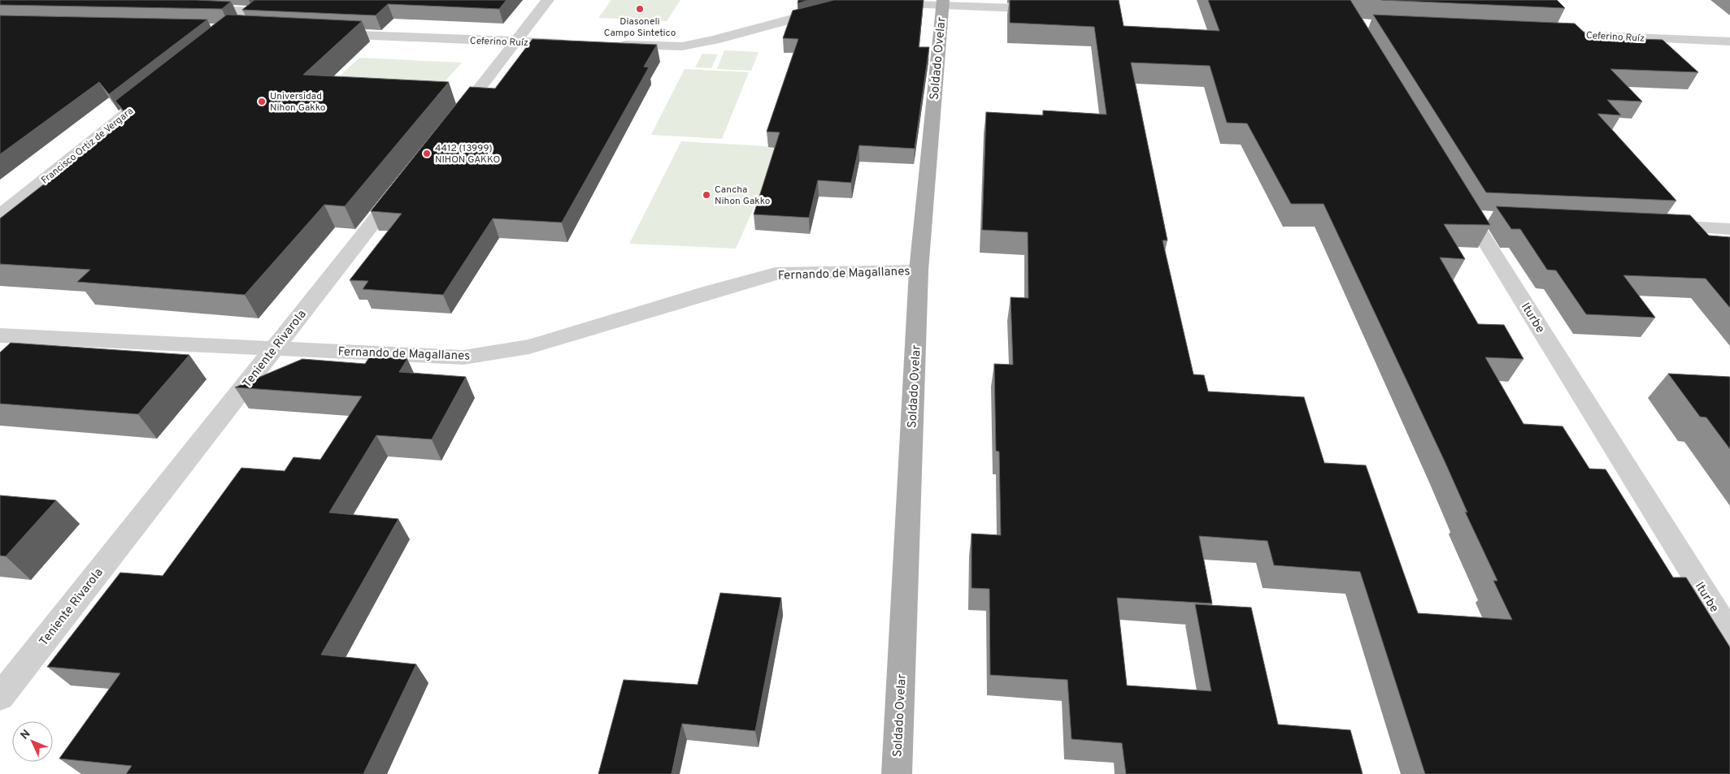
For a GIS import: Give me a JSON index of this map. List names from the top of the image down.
{
  "streets": {
    "main road": ["Soldado Ovelar"],
    "street": [
      "Ceferino Ruíz",
      "Francisco Ortiz de Vergara",
      "Fernando de Magallanes",
      "Iturbe",
      "Teniente Rivarola"
    ]
  },
  "crossings": [
    ["Soldado Ovelar", "Fernando de Magallanes"],
    ["Fernando de Magallanes", "Teniente Rivarola"]
  ],
  "places": [
    "Diasoneli Campo Sintetico",
    "Universidad Nihon Gakko",
    "4412 (13999) NIHON GAKKO",
    "Cancha Nihon Gakko"
  ],
  "north": "top left"
}
